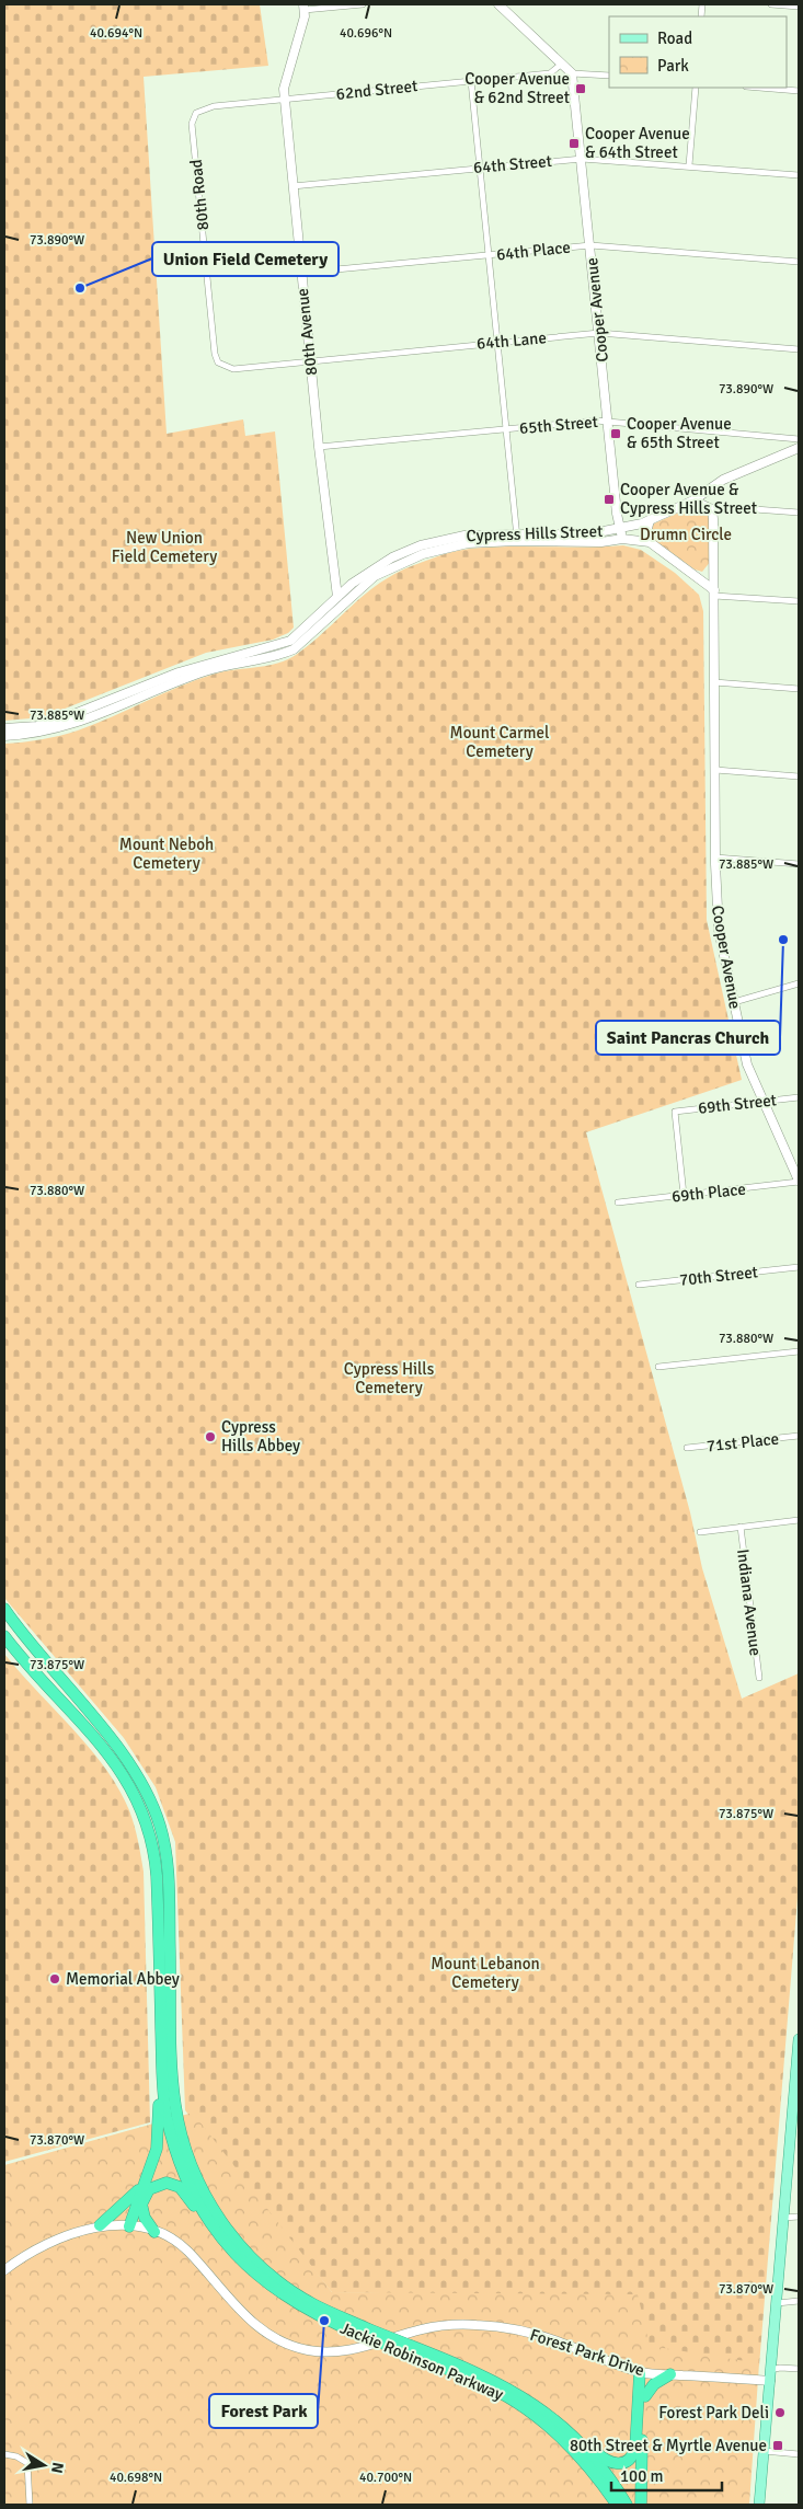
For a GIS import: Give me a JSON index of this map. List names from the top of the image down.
{
  "streets": {
    "highway": ["Jackie Robinson Parkway"],
    "street": [
      "62nd Street",
      "64th Street",
      "80th Road",
      "64th Place",
      "Cooper Avenue",
      "80th Avenue",
      "64th Lane",
      "65th Street",
      "Cypress Hills Street",
      "69th Street",
      "69th Place",
      "70th Street",
      "71st Place",
      "Indiana Avenue",
      "Forest Park Drive"
    ]
  },
  "crossings": [
    ["62nd Street", "80th Road"],
    ["62nd Street", "80th Avenue"],
    ["64th Street", "Cooper Avenue"],
    ["64th Street", "80th Avenue"],
    ["80th Road", "64th Lane"],
    ["64th Place", "Cooper Avenue"],
    ["64th Place", "80th Avenue"],
    ["Cooper Avenue", "64th Lane"],
    ["Cooper Avenue", "65th Street"],
    ["Cooper Avenue", "Cypress Hills Street"],
    ["Cooper Avenue", "69th Street"],
    ["Cooper Avenue", "69th Place"],
    ["80th Avenue", "64th Lane"],
    ["80th Avenue", "65th Street"],
    ["80th Avenue", "Cypress Hills Street"],
    ["69th Street", "69th Place"]
  ],
  "parks": [
    "Drumn Circle",
    "New Union Field Cemetery",
    "Mount Carmel Cemetery",
    "Mount Neboh Cemetery",
    "Cypress Hills Cemetery",
    "Mount Lebanon Cemetery"
  ],
  "places": {
    "transit": [
      "Cooper Avenue & 62nd Street",
      "Cooper Avenue & 64th Street",
      "Cooper Avenue & 65th Street",
      "Cooper Avenue & Cypress Hills Street",
      "80th Street & Myrtle Avenue"
    ],
    "other": [
      "Union Field Cemetery",
      "Saint Pancras Church",
      "Cypress Hills Abbey",
      "Memorial Abbey",
      "Forest Park",
      "Forest Park Deli"
    ]
  },
  "legend": ["Road", "Park"],
  "scale_bar": "100 m",
  "north": "right",
  "coordinates": [
    "40.694°N",
    "40.696°N",
    "73.890°W",
    "73.885°W",
    "73.880°W",
    "73.875°W",
    "73.870°W",
    "40.698°N",
    "40.700°N"
  ]
}
